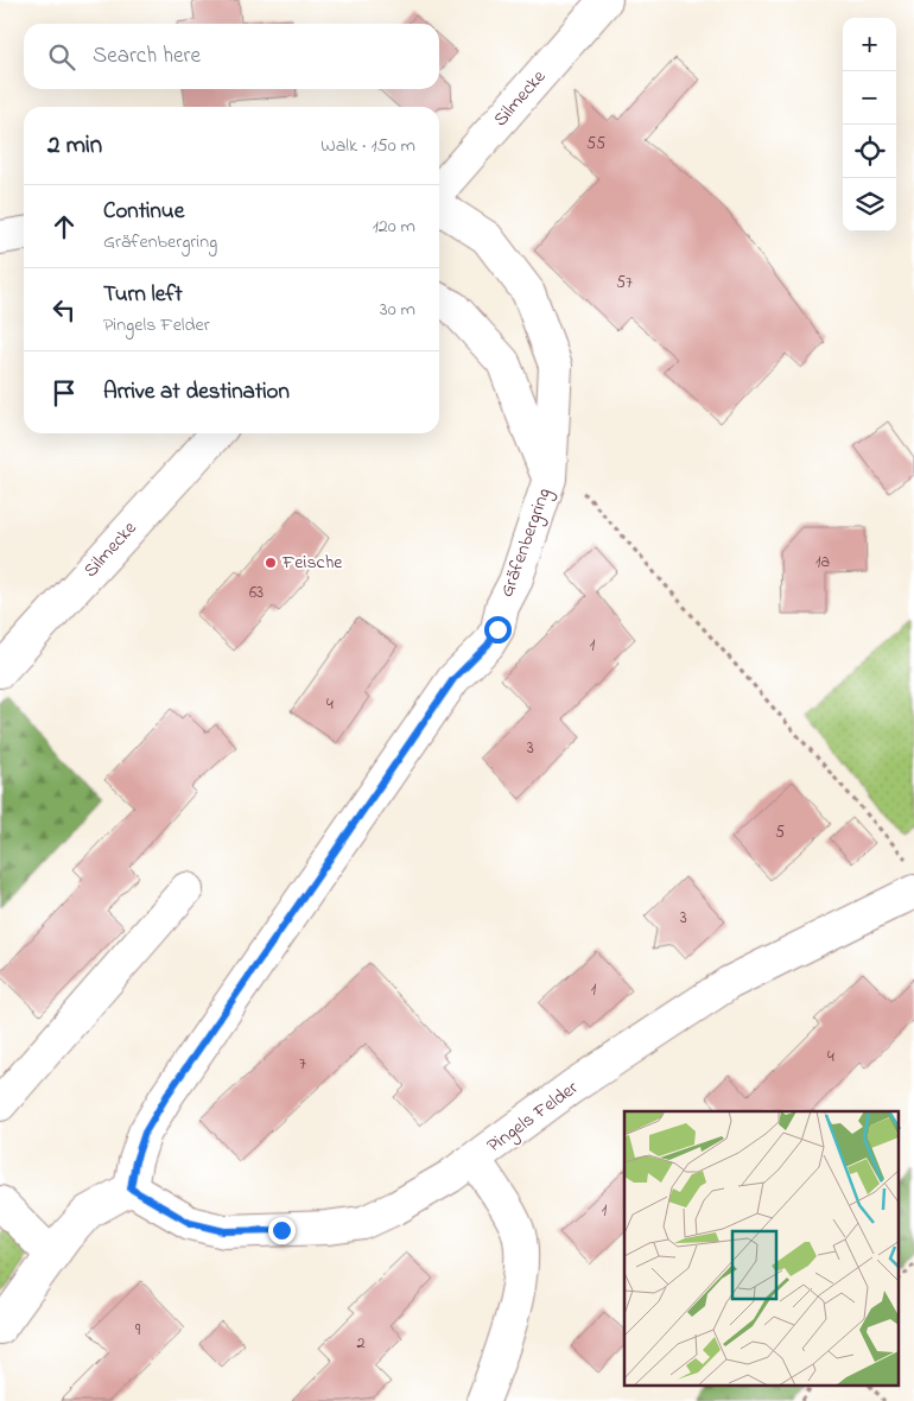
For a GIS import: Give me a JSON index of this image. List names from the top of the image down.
{
  "streets": {
    "street": ["Silmecke", "Gräfenbergring", "Pingels Felder"]
  },
  "crossings": [
    ["Gräfenbergring", "Pingels Felder"]
  ],
  "places": ["Feische"],
  "house_numbers": [
    "55",
    "57",
    "1a",
    "63",
    "1",
    "4",
    "3",
    "5",
    "3",
    "1",
    "4",
    "7",
    "1",
    "9",
    "2"
  ],
  "page": {
    "map_buttons": ["+", "−"],
    "search": "Search here",
    "heading": ["2 min", "Walk · 150 m"],
    "list": [
      ["Continue", "Gräfenbergring", "120 m"],
      ["Turn left", "Pingels Felder", "30 m"],
      "Arrive at destination"
    ]
  }
}
